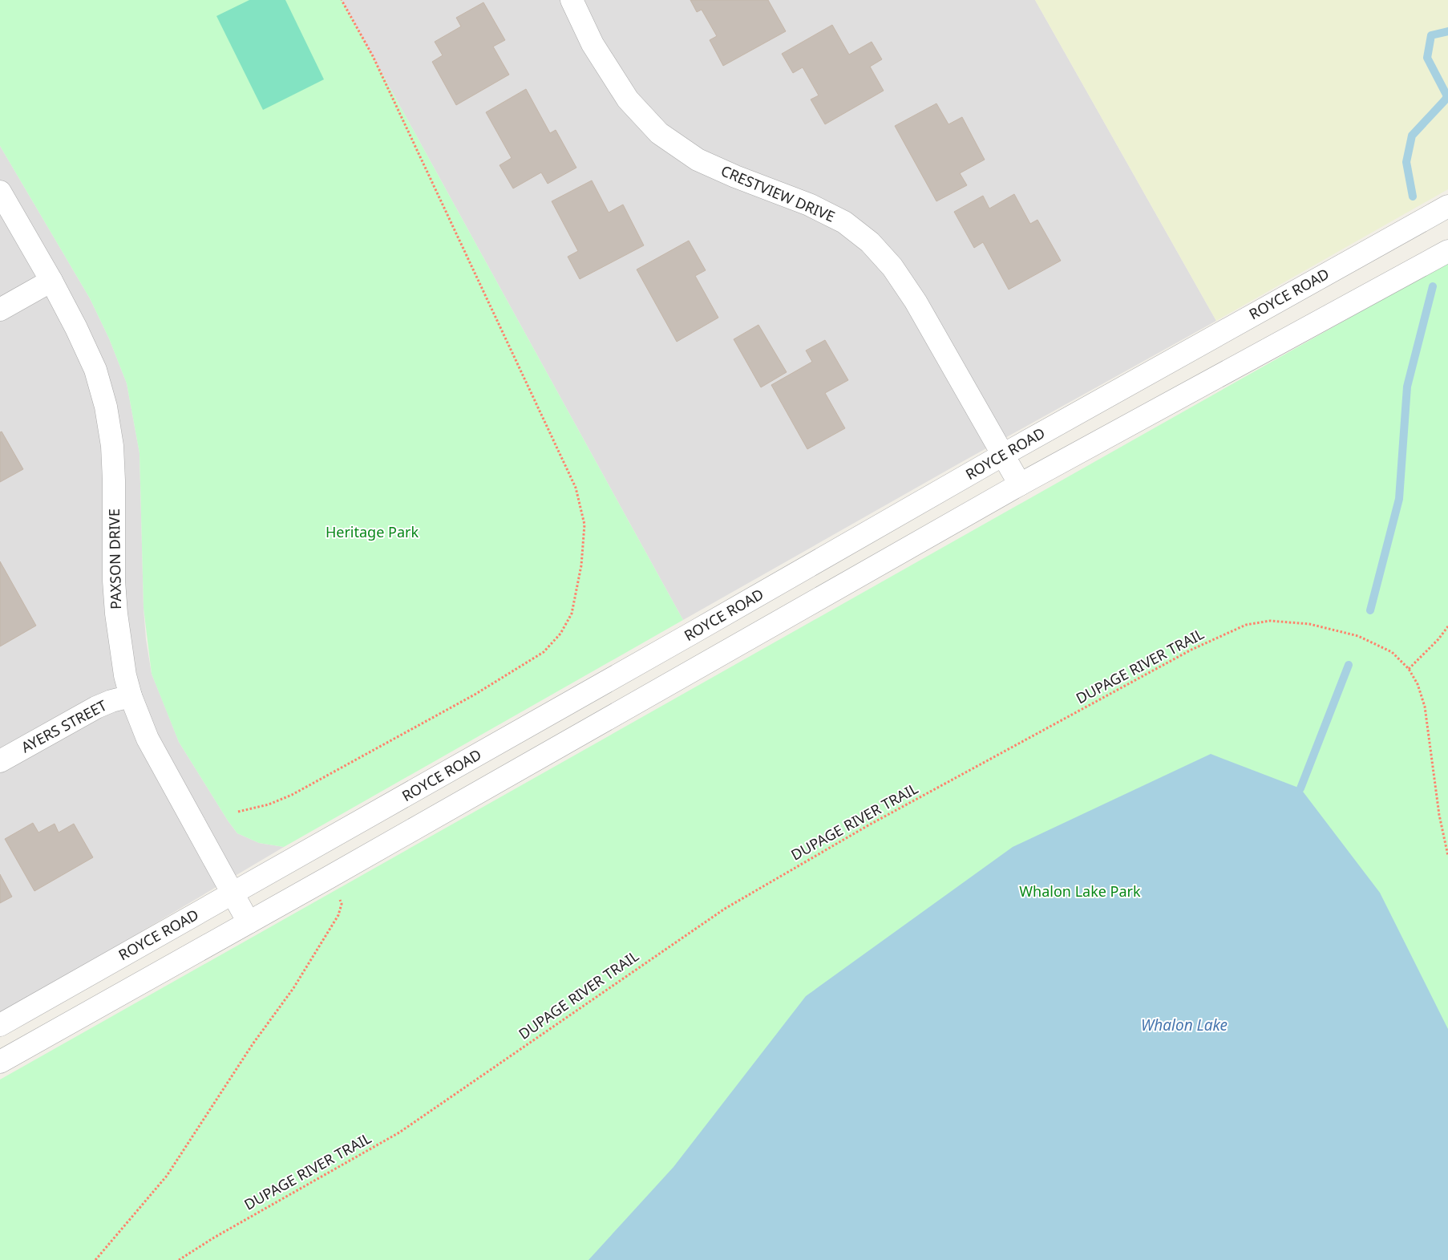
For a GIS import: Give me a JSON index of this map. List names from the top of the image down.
{
  "streets": {
    "street": [
      "CRESTVIEW DRIVE",
      "ROYCE ROAD",
      "PAXSON DRIVE",
      "AYERS STREET"
    ],
    "path": ["DUPAGE RIVER TRAIL"]
  },
  "crossings": [
    ["CRESTVIEW DRIVE", "ROYCE ROAD"],
    ["ROYCE ROAD", "PAXSON DRIVE"],
    ["PAXSON DRIVE", "AYERS STREET"]
  ],
  "water": ["Whalon Lake"],
  "parks": ["Heritage Park", "Whalon Lake Park"]
}
